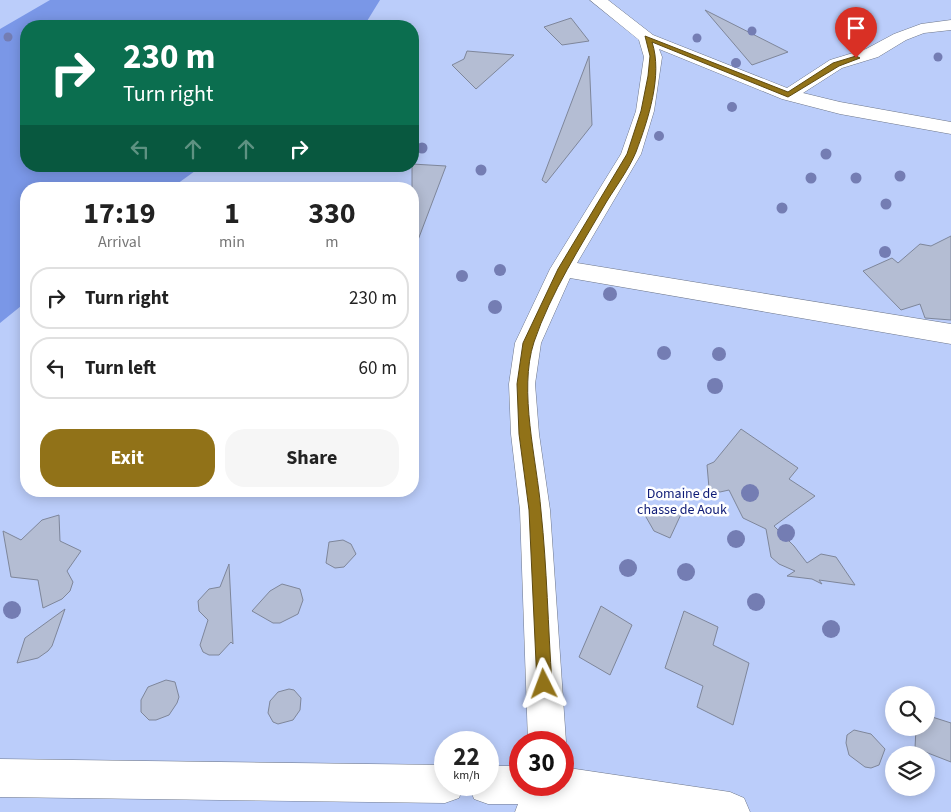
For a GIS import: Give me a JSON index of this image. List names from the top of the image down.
{
  "parks": ["Domaine de chasse de Aouk"],
  "page": {
    "turn": ["230 m", "Turn right"],
    "eta": [
      "17:19",
      "Arrival",
      "1",
      "min",
      "330",
      "m"
    ],
    "list": [
      {
        "name": "Turn right",
        "value": "230 m"
      },
      {
        "name": "Turn left",
        "value": "60 m"
      }
    ],
    "buttons": ["Exit", "Share"],
    "speed": "22 km/h",
    "limit": "30"
  }
}
